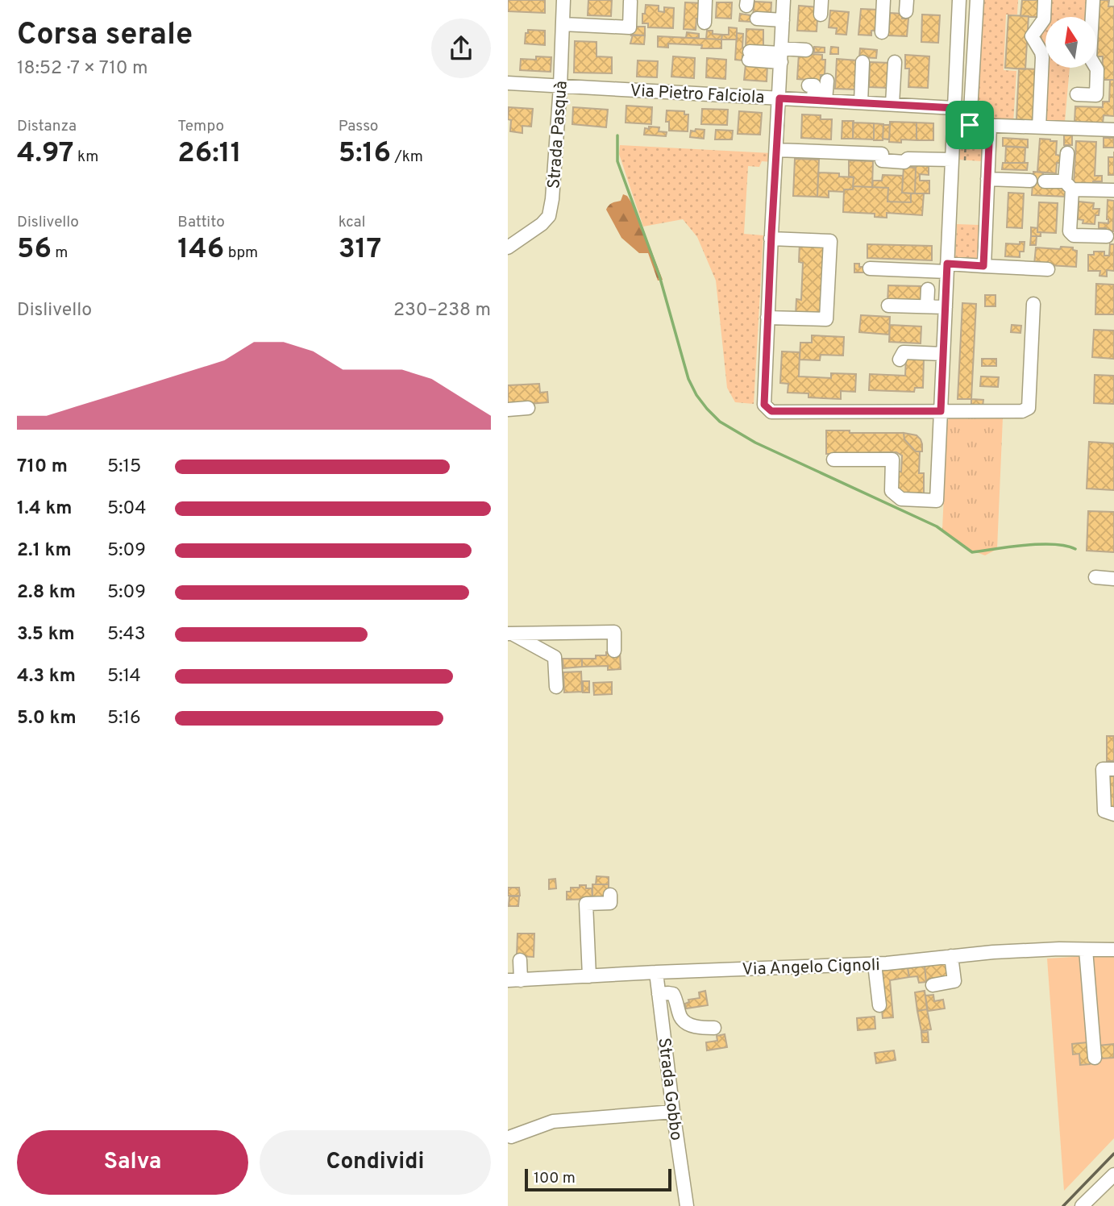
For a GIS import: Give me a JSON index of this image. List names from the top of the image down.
{
  "streets": {
    "street": [
      "Via Pietro Falciola",
      "Strada Pasquà",
      "Via Angelo Cignoli",
      "Strada Gobbo"
    ]
  },
  "crossings": [
    ["Via Pietro Falciola", "Strada Pasquà"],
    ["Via Angelo Cignoli", "Strada Gobbo"]
  ],
  "scale_bar": "100 m",
  "north": "top",
  "page": {
    "heading": ["Corsa serale", "18:52 · 7 × 710 m"],
    "stats": [
      ["Distanza", "4.97 km"],
      ["Tempo", "26:11"],
      ["Passo", "5:16 /km"],
      ["Dislivello", "56 m"],
      ["Battito", "146 bpm"],
      ["kcal", "317"]
    ],
    "chart": ["Dislivello", "230–238 m"],
    "list": [
      {
        "name": "710 m",
        "note": "5:15"
      },
      {
        "name": "1.4 km",
        "note": "5:04"
      },
      {
        "name": "2.1 km",
        "note": "5:09"
      },
      {
        "name": "2.8 km",
        "note": "5:09"
      },
      {
        "name": "3.5 km",
        "note": "5:43"
      },
      {
        "name": "4.3 km",
        "note": "5:14"
      },
      {
        "name": "5.0 km",
        "note": "5:16"
      }
    ],
    "buttons": ["Salva", "Condividi"],
    "scale": "100 m"
  }
}
